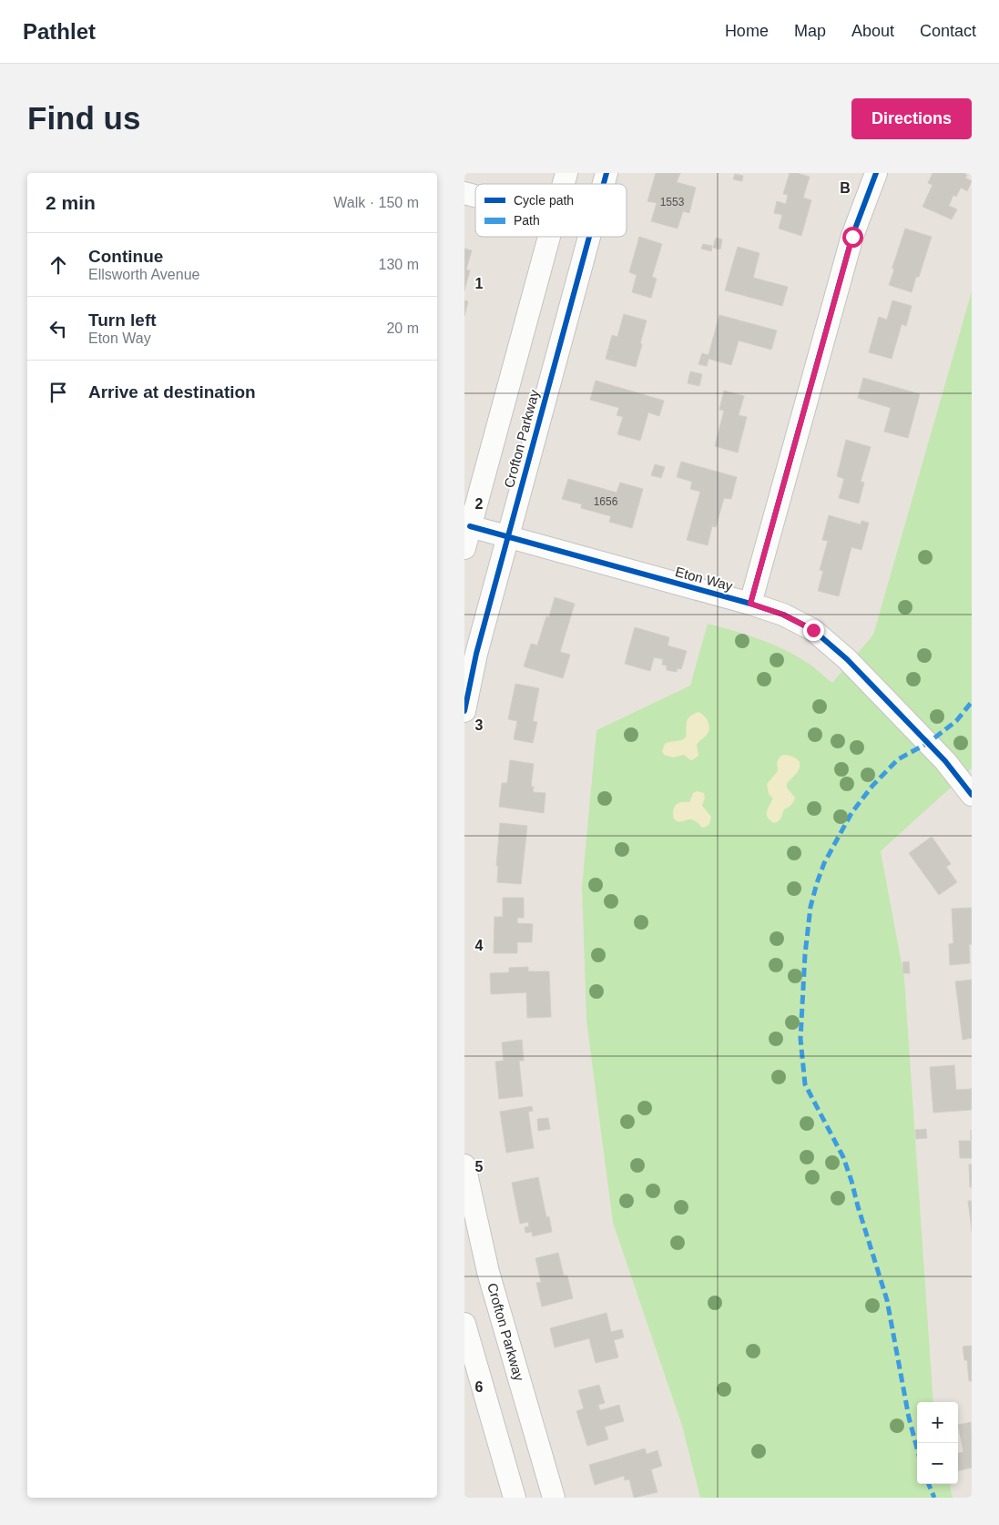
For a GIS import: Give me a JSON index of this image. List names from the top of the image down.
{
  "streets": {
    "street": ["Crofton Parkway", "Eton Way"]
  },
  "crossings": [
    ["Crofton Parkway", "Eton Way"]
  ],
  "house_numbers": ["1553", "1656"],
  "legend": ["Cycle path", "Path"],
  "page": {
    "header": "Pathlet",
    "nav": [
      "Home",
      "Map",
      "About",
      "Contact"
    ],
    "buttons": "Directions",
    "title": "Find us",
    "heading": ["2 min", "Walk · 150 m"],
    "list": [
      ["Continue", "Ellsworth Avenue", "130 m"],
      ["Turn left", "Eton Way", "20 m"],
      "Arrive at destination"
    ],
    "map_buttons": ["+", "−"]
  },
  "grid": {
    "columns": ["B"],
    "rows": [
      "1",
      "2",
      "3",
      "4",
      "5",
      "6"
    ]
  }
}
